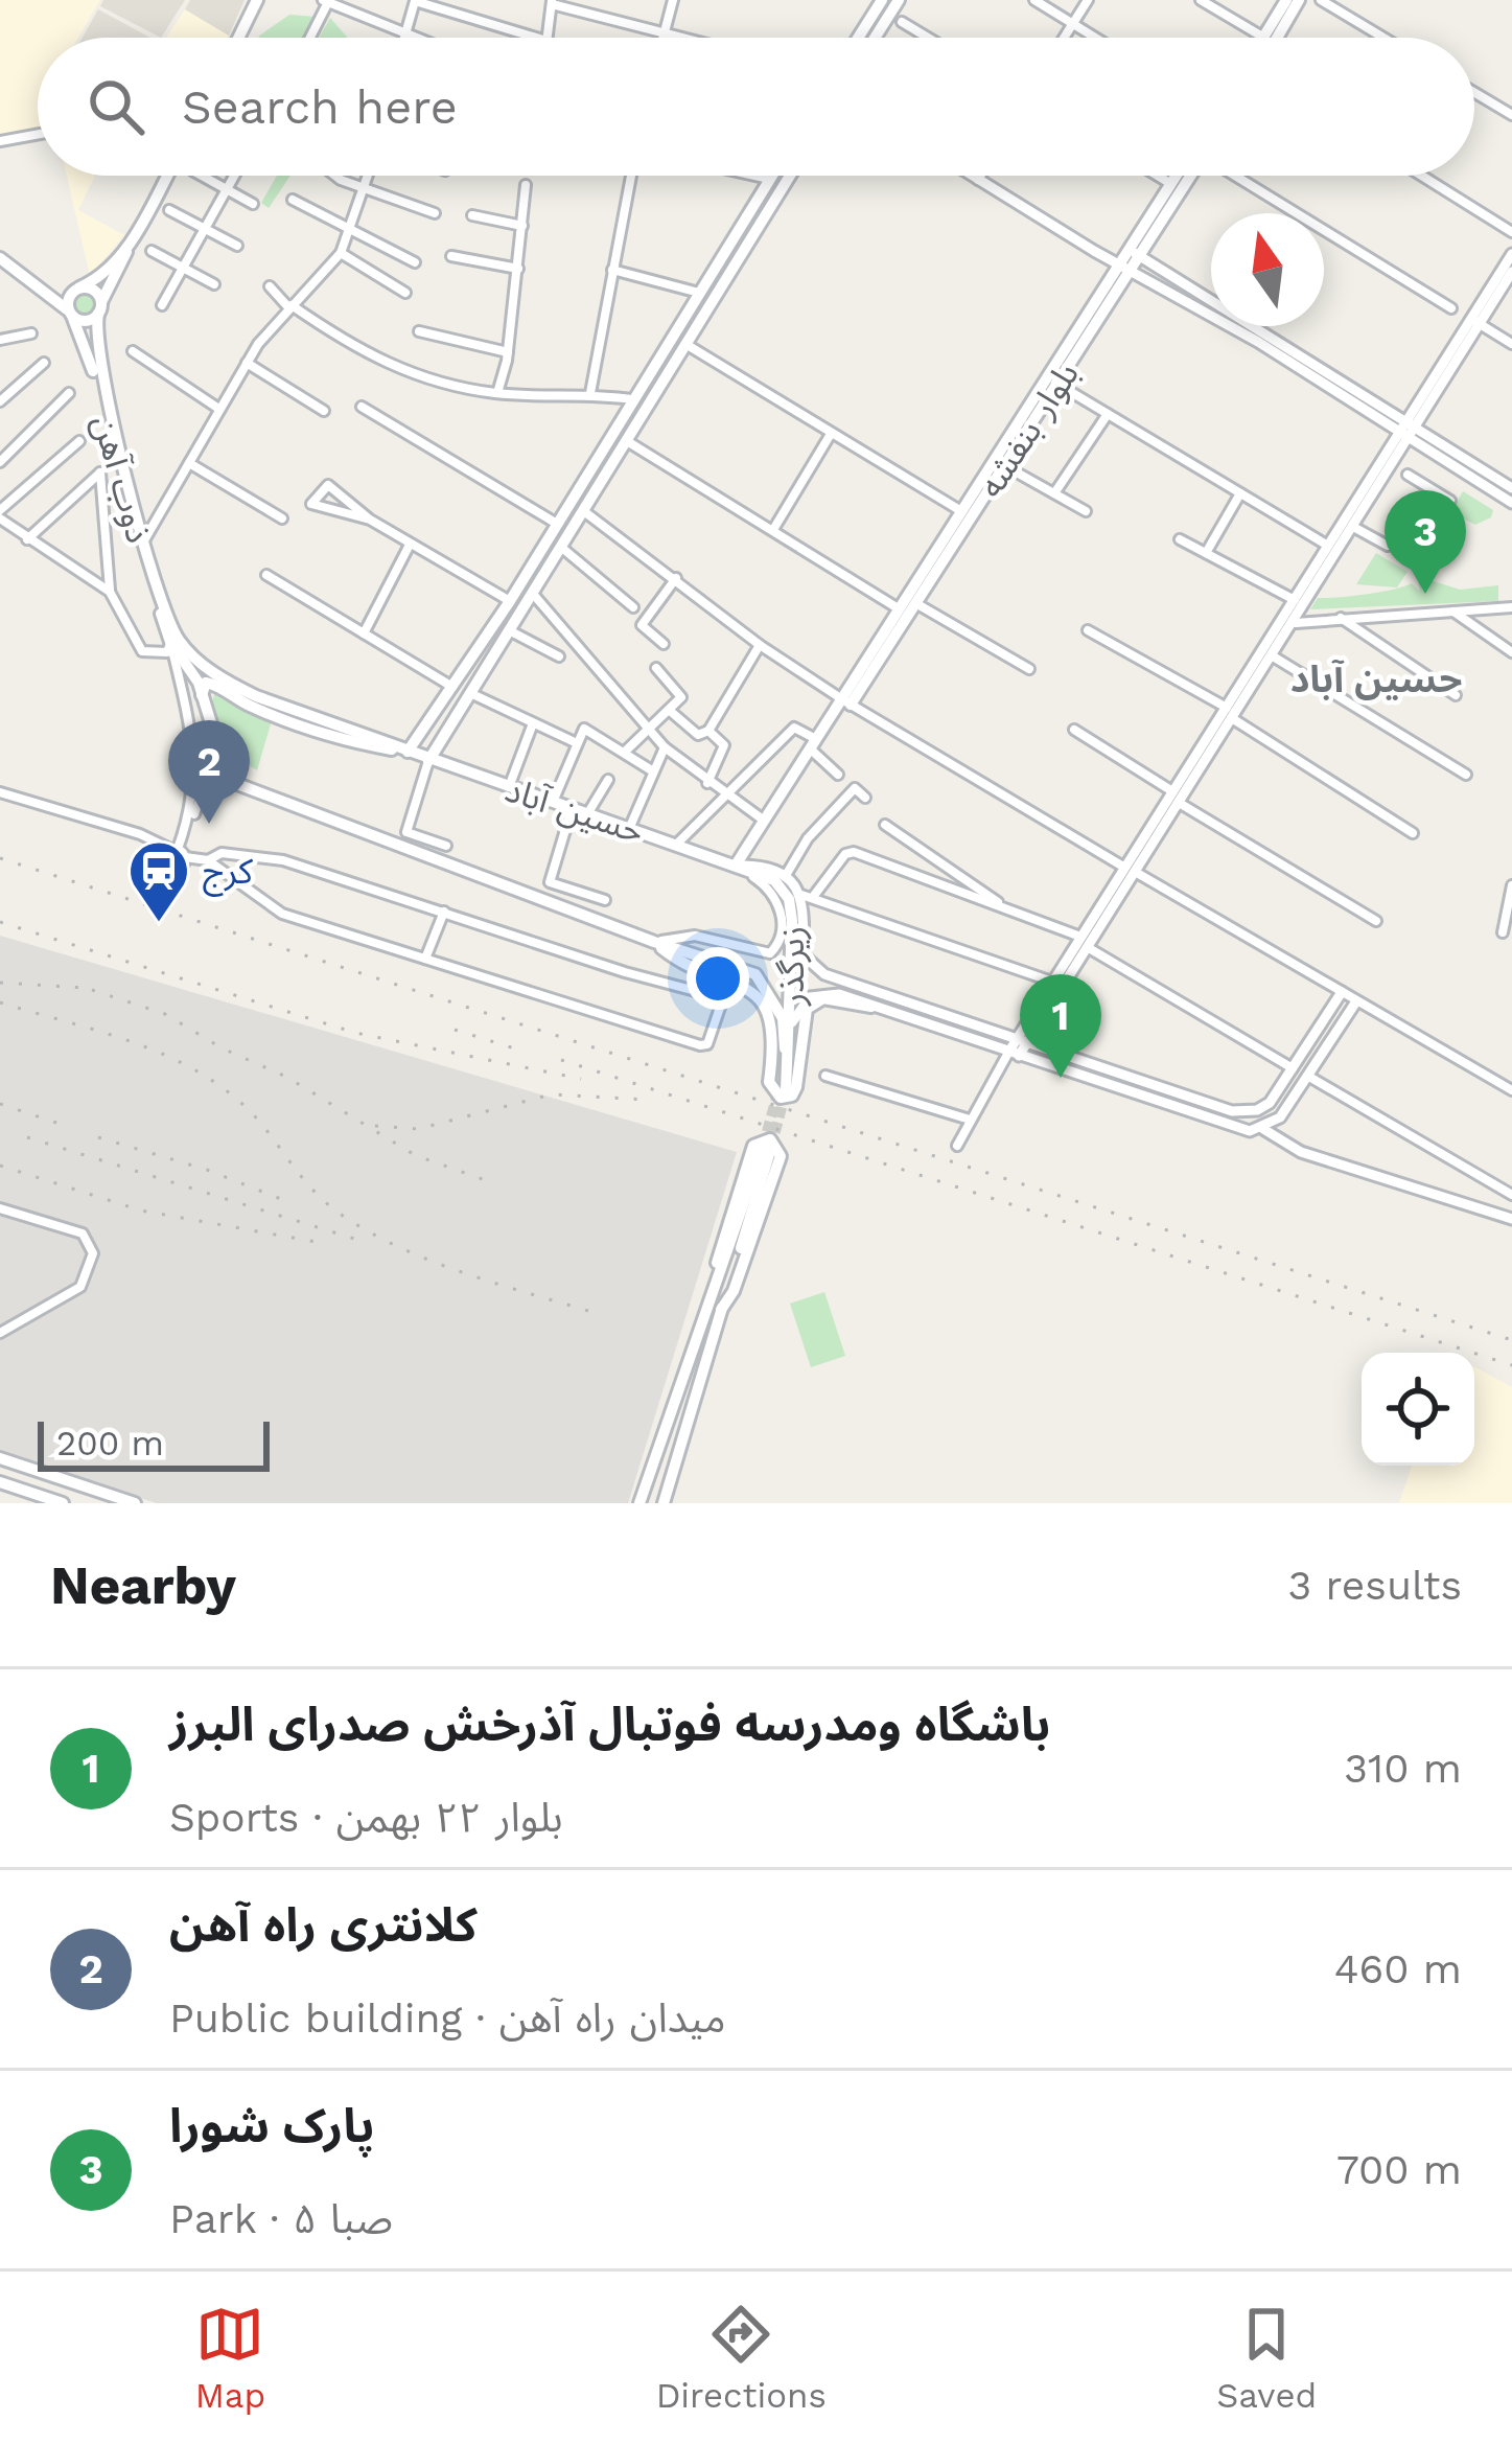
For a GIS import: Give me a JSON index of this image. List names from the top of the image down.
{
  "streets": {
    "main road": [
      "بلوار بنفشه",
      "ذوب آهن",
      "حسین آباد",
      "زیرگذر"
    ]
  },
  "crossings": [
    ["بلوار بنفشه", "حسین آباد"],
    ["بلوار بنفشه", "زیرگذر"],
    ["ذوب آهن", "حسین آباد"],
    ["حسین آباد", "زیرگذر"]
  ],
  "districts": ["حسین آباد"],
  "places": {
    "station": ["کرج"]
  },
  "scale_bar": "200 m",
  "north": "top",
  "page": {
    "search": "Search here",
    "pins": ["3", "2", "1"],
    "scale": "200 m",
    "heading": ["Nearby", "3 results"],
    "list": [
      {
        "mark": "1",
        "name": "باشگاه ومدرسه فوتبال آذرخش صدرای البرز",
        "note": "Sports · بلوار ۲۲ بهمن",
        "value": "310 m"
      },
      {
        "mark": "2",
        "name": "کلانتری راه آهن",
        "note": "Public building · میدان راه آهن",
        "value": "460 m"
      },
      {
        "mark": "3",
        "name": "پارک شورا",
        "note": "Park · صبا ۵",
        "value": "700 m"
      }
    ],
    "nav": ["Map", "Directions", "Saved"]
  }
}
